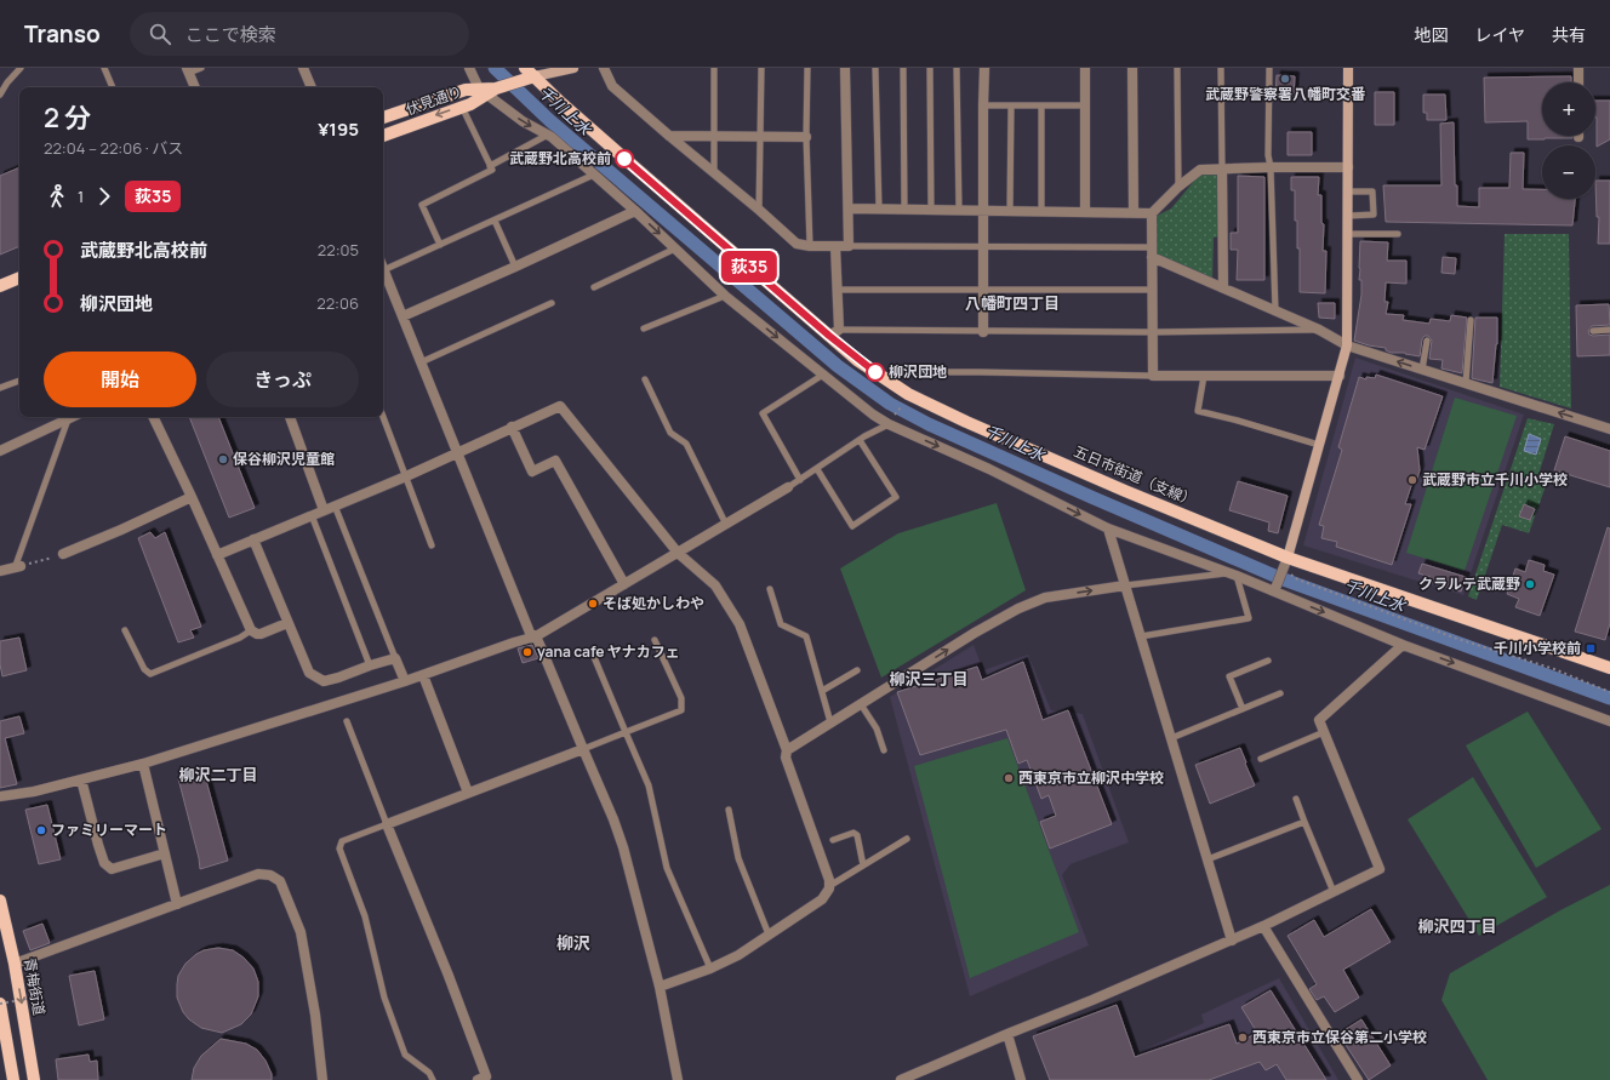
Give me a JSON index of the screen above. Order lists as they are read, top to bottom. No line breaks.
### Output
{"streets":{"main road":["伏見通り","五日市街道（支線）","青梅街道"]},"crossings":[["伏見通り","五日市街道（支線）"]],"districts":["八幡町四丁目","柳沢三丁目","柳沢二丁目","柳沢四丁目","柳沢"],"water":["千川上水"],"places":{"other":["武蔵野警察署八幡町交番","武蔵野北高校前","柳沢団地","保谷柳沢児童館","武蔵野市立千川小学校","クラルテ武蔵野","そば処かしわや","yana cafe ヤナカフェ","西東京市立柳沢中学校","ファミリーマート","西東京市立保谷第二小学校"],"transit":["千川小学校前"]},"lines":["bus line 荻35"],"page":{"header":"Transo","search":"ここで検索","nav":["地図","レイヤ","共有"],"on_map":"荻35","map_buttons":["+","−"],"heading":["2 分","22:04 – 22:06 · バス","¥195"],"legs":["1","荻35"],"list":[{"name":"武蔵野北高校前","value":"22:05"},{"name":"柳沢団地","value":"22:06"}],"buttons":["開始","きっぷ"]}}
